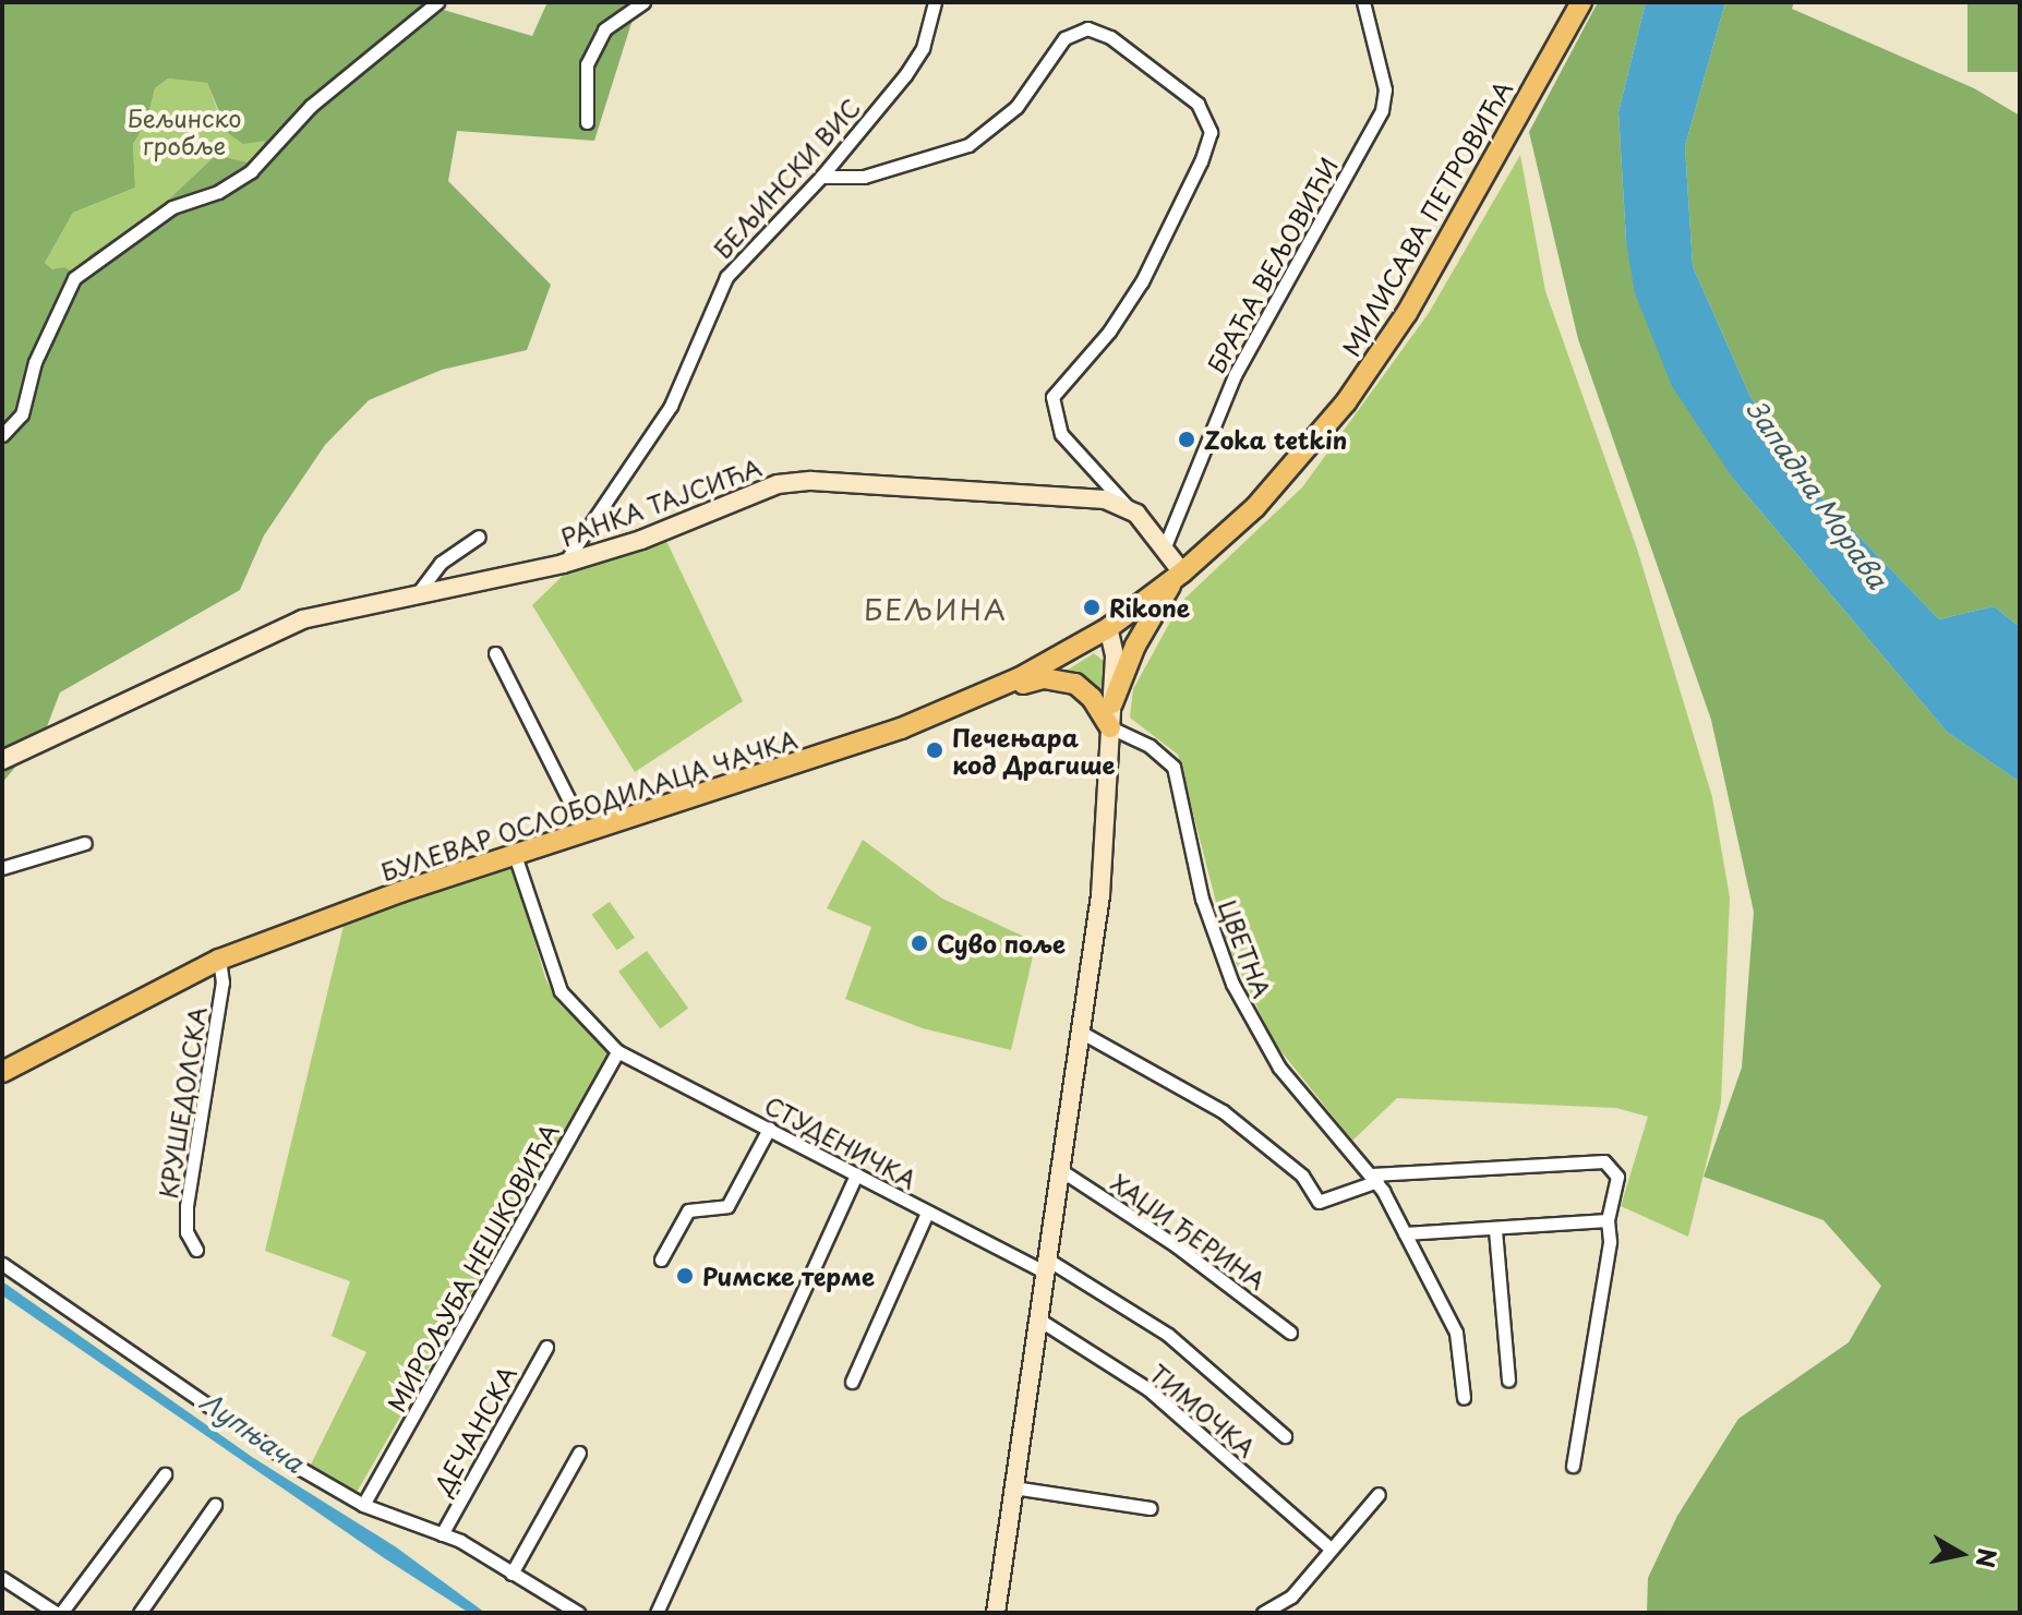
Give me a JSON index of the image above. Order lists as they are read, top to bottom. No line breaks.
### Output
{"streets":{"main road":["МИЛИСАВА ПЕТРОВИЋА","БУЛЕВАР ОСЛОБОДИЛАЦА ЧАЧКА"],"street":["БЕЉИНСКИ ВИС","БРАЋА ВЕЉОВИЋИ","РАНКА ТАЈСИЋА","ЦВЕТНА","КРУШЕДОЛСКА","СТУДЕНИЧКА","ХАЏИ ЂЕРИНА","МИРОЉУБА НЕШКОВИЋА","ТИМОЧКА","ДЕЧАНСКА"]},"crossings":[["БЕЉИНСКИ ВИС","РАНКА ТАЈСИЋА"],["МИЛИСАВА ПЕТРОВИЋА","БУЛЕВАР ОСЛОБОДИЛАЦА ЧАЧКА"],["БУЛЕВАР ОСЛОБОДИЛАЦА ЧАЧКА","КРУШЕДОЛСКА"],["БУЛЕВАР ОСЛОБОДИЛАЦА ЧАЧКА","СТУДЕНИЧКА"],["СТУДЕНИЧКА","МИРОЉУБА НЕШКОВИЋА"]],"districts":["БЕЉИНА"],"water":["Западна Морава","Лупњача"],"parks":["Бељинско гробље"],"places":["Zoka tetkin","Rikone","Печењара код Драгише","Суво поље","Римске терме"],"north":"right"}
